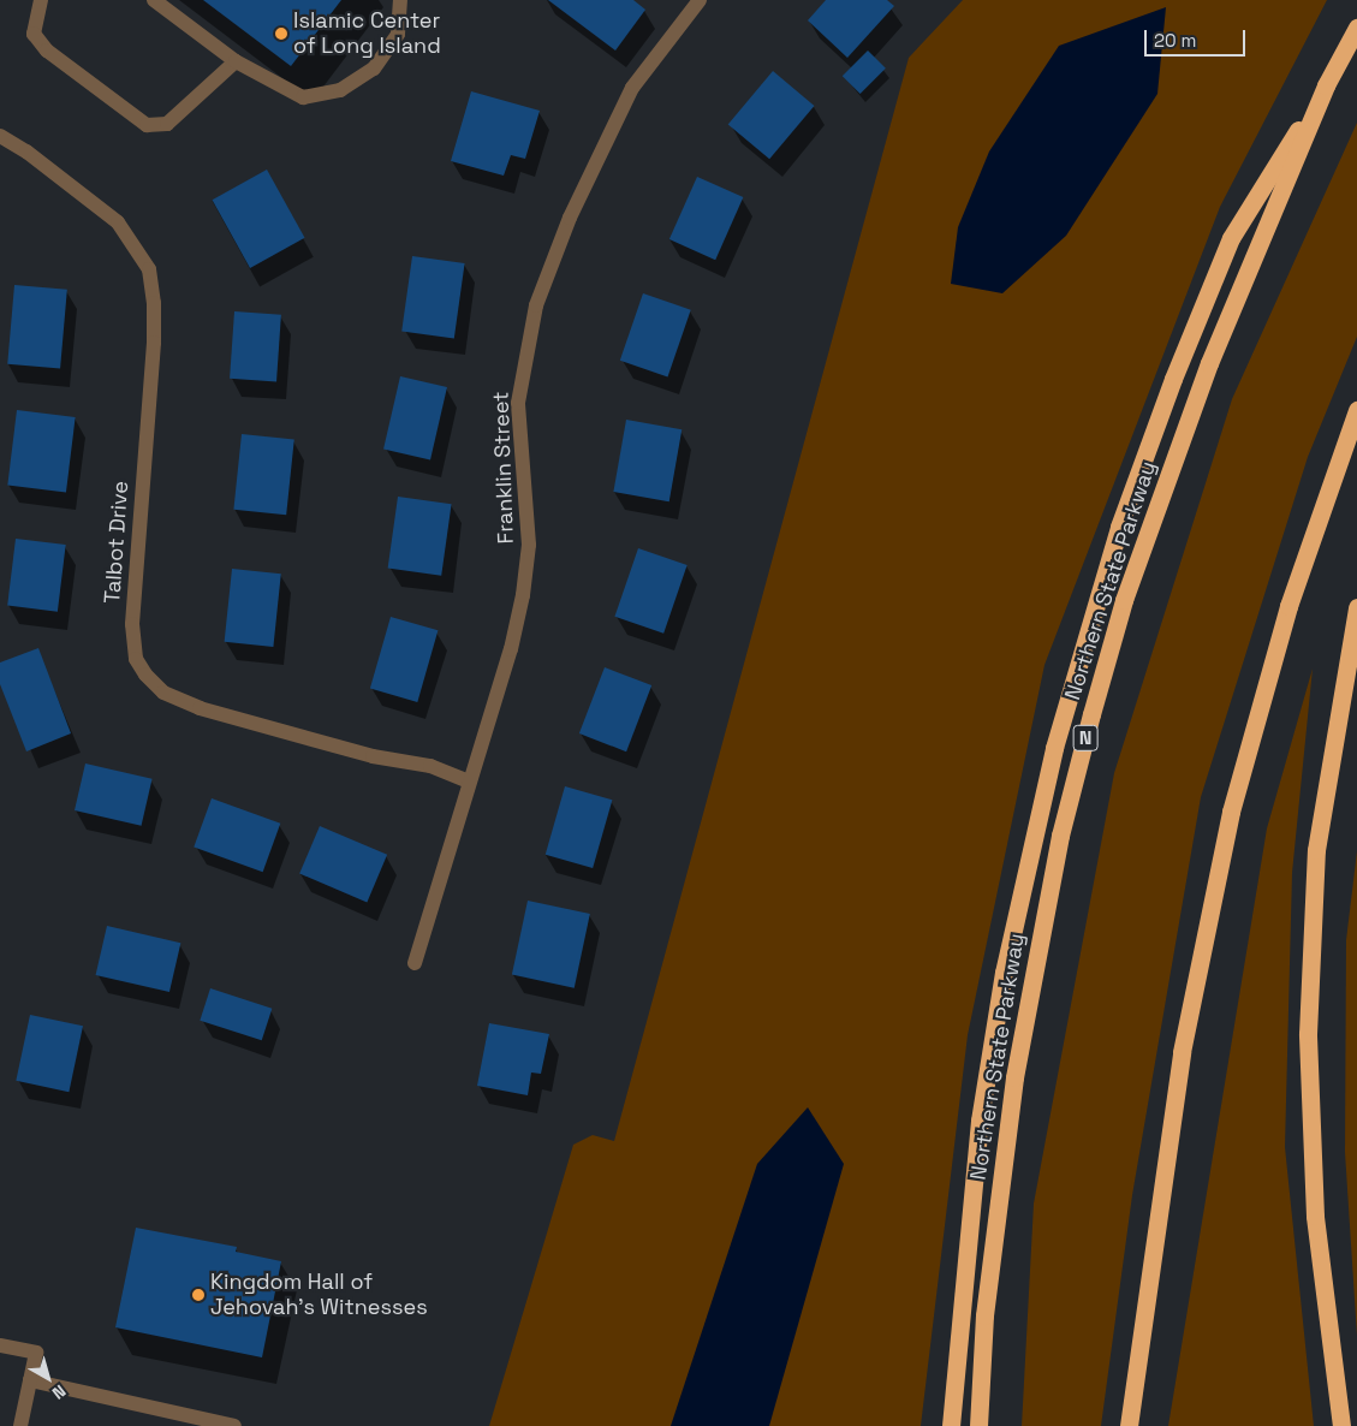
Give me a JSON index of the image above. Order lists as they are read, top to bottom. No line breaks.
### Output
{"streets":{"highway":["Northern State Parkway","N"],"street":["Franklin Street","Talbot Drive"]},"crossings":[["Franklin Street","Talbot Drive"]],"places":["Islamic Center of Long Island","Kingdom Hall of Jehovah's Witnesses"],"scale_bar":"20 m","north":"bottom right"}
